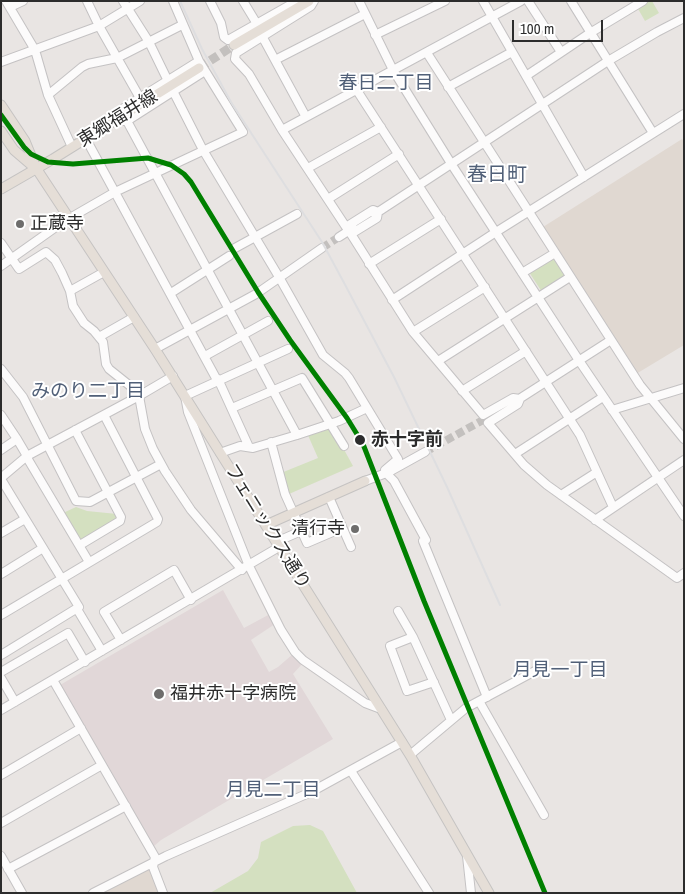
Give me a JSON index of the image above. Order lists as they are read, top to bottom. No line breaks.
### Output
{"streets":{"main road":["東郷福井線","フェニックス通り"]},"crossings":[["東郷福井線","フェニックス通り"]],"districts":["春日二丁目","春日町","みのり二丁目","月見一丁目","月見二丁目"],"places":["正蔵寺","赤十字前","清行寺","福井赤十字病院"],"scale_bar":"100 m"}
